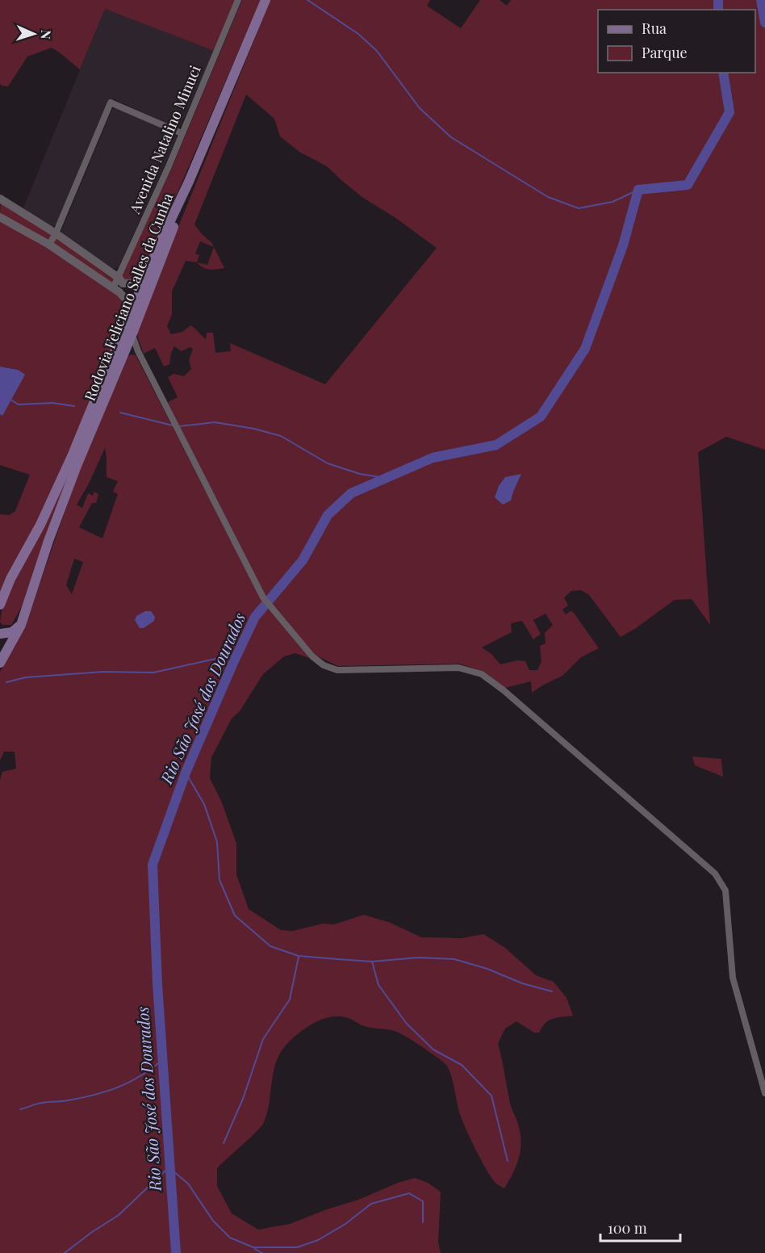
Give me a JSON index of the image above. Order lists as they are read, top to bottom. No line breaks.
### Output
{"streets":{"main road":["Rodovia Feliciano Salles da Cunha"],"street":["Avenida Natalino Minuci"]},"water":["Rio São José dos Dourados"],"legend":["Rua","Parque"],"scale_bar":"100 m","north":"right"}
